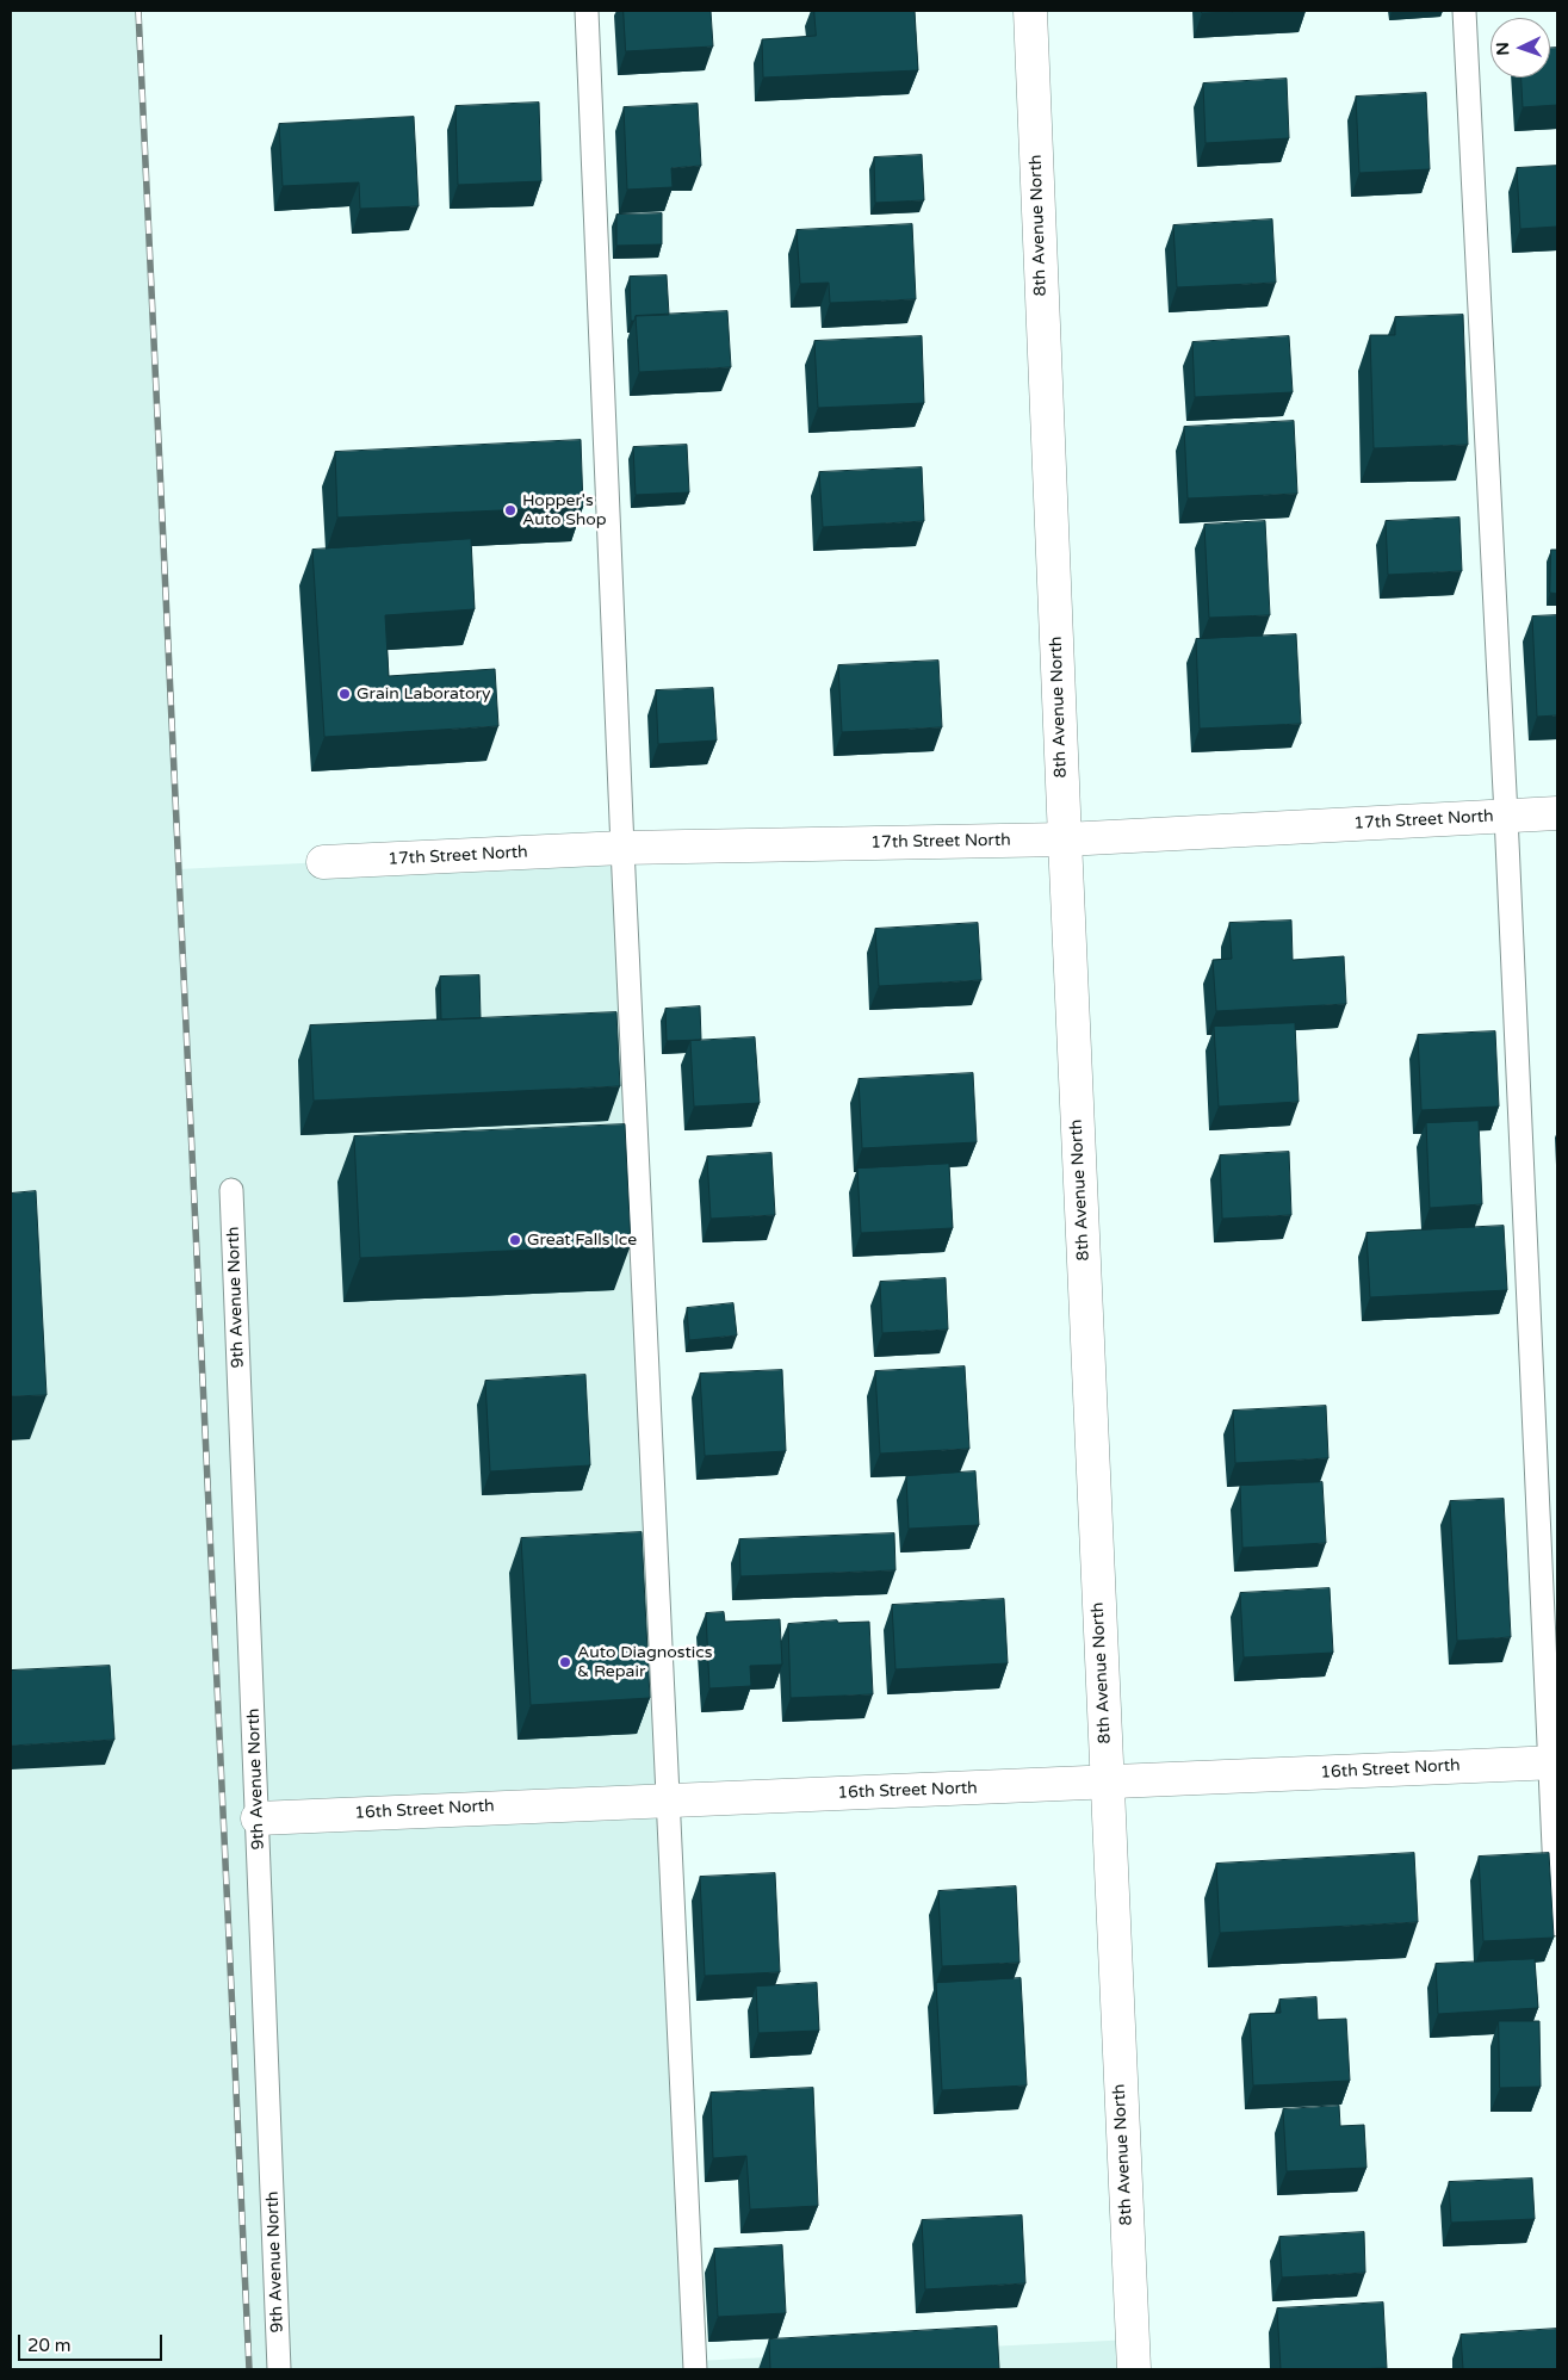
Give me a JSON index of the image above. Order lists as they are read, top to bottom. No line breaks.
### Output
{"streets":{"street":["8th Avenue North","17th Street North","16th Street North"],"lane":["9th Avenue North"]},"crossings":[["8th Avenue North","17th Street North"],["8th Avenue North","16th Street North"],["9th Avenue North","16th Street North"]],"places":["Hopper's Auto Shop","Grain Laboratory","Great Falls Ice","Auto Diagnostics & Repair"],"scale_bar":"20 m","north":"left"}
